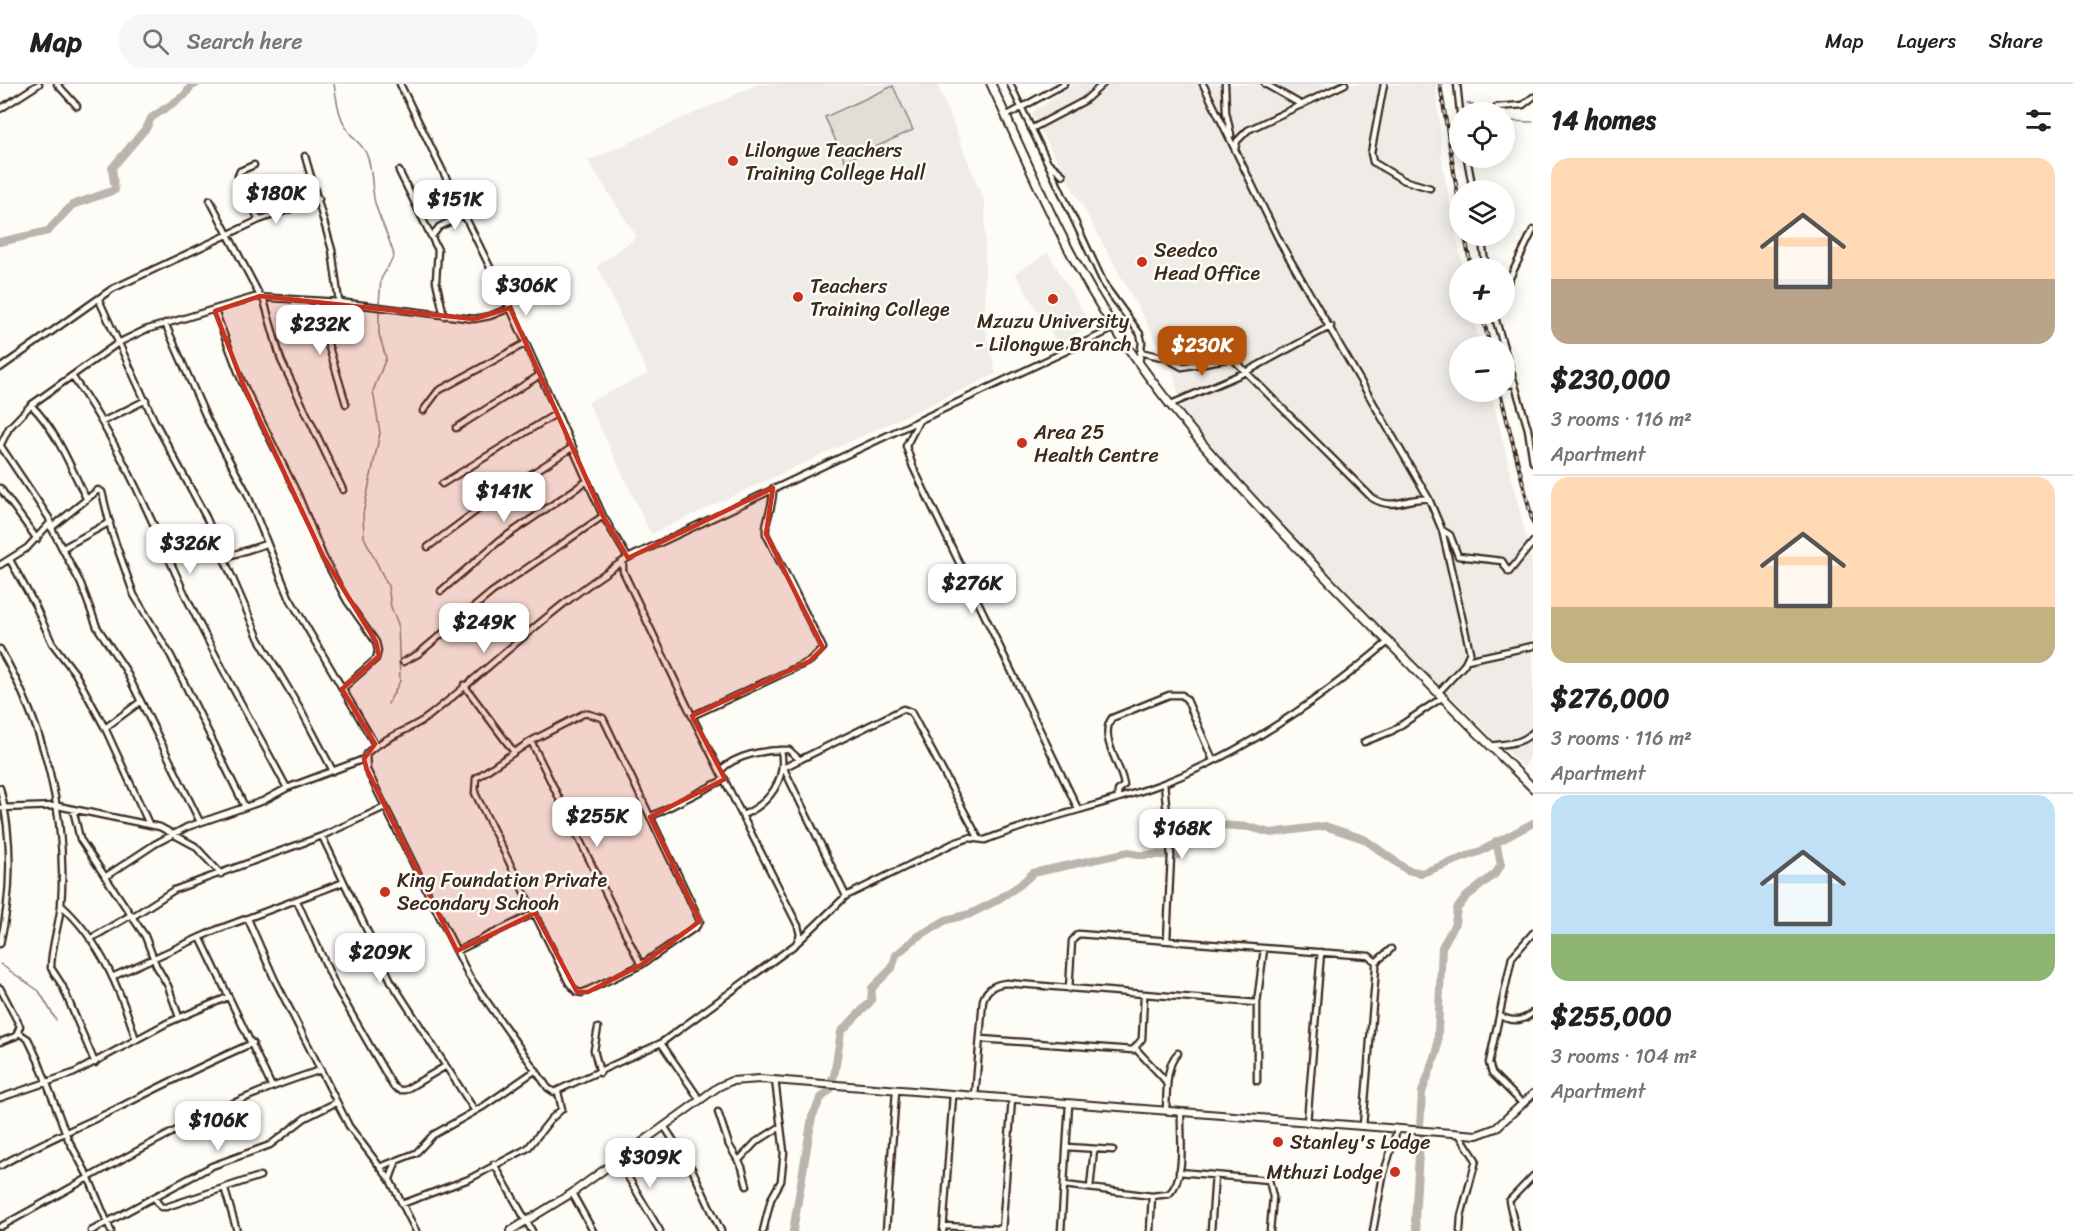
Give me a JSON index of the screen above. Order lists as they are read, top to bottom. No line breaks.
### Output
{"places":["Lilongwe Teachers Training College Hall","Seedco Head Office","Teachers Training College","Mzuzu University - Lilongwe Branch","Area 25 Health Centre","King Foundation Private Secondary Schooh","Stanley's Lodge","Mthuzi Lodge"],"page":{"header":"Map","search":"Search here","nav":["Map","Layers","Share"],"heading":"14 homes","map_buttons":["+","−"],"list":[{"name":"$230,000","note":"3 rooms · 116 m² · Apartment"},{"name":"$276,000","note":"3 rooms · 116 m² · Apartment"},{"name":"$255,000","note":"3 rooms · 104 m² · Apartment"}],"price":["$180K","$151K","$306K","$232K","$230K","$141K","$326K","$276K","$249K","$255K","$168K","$209K","$106K","$309K"]}}
